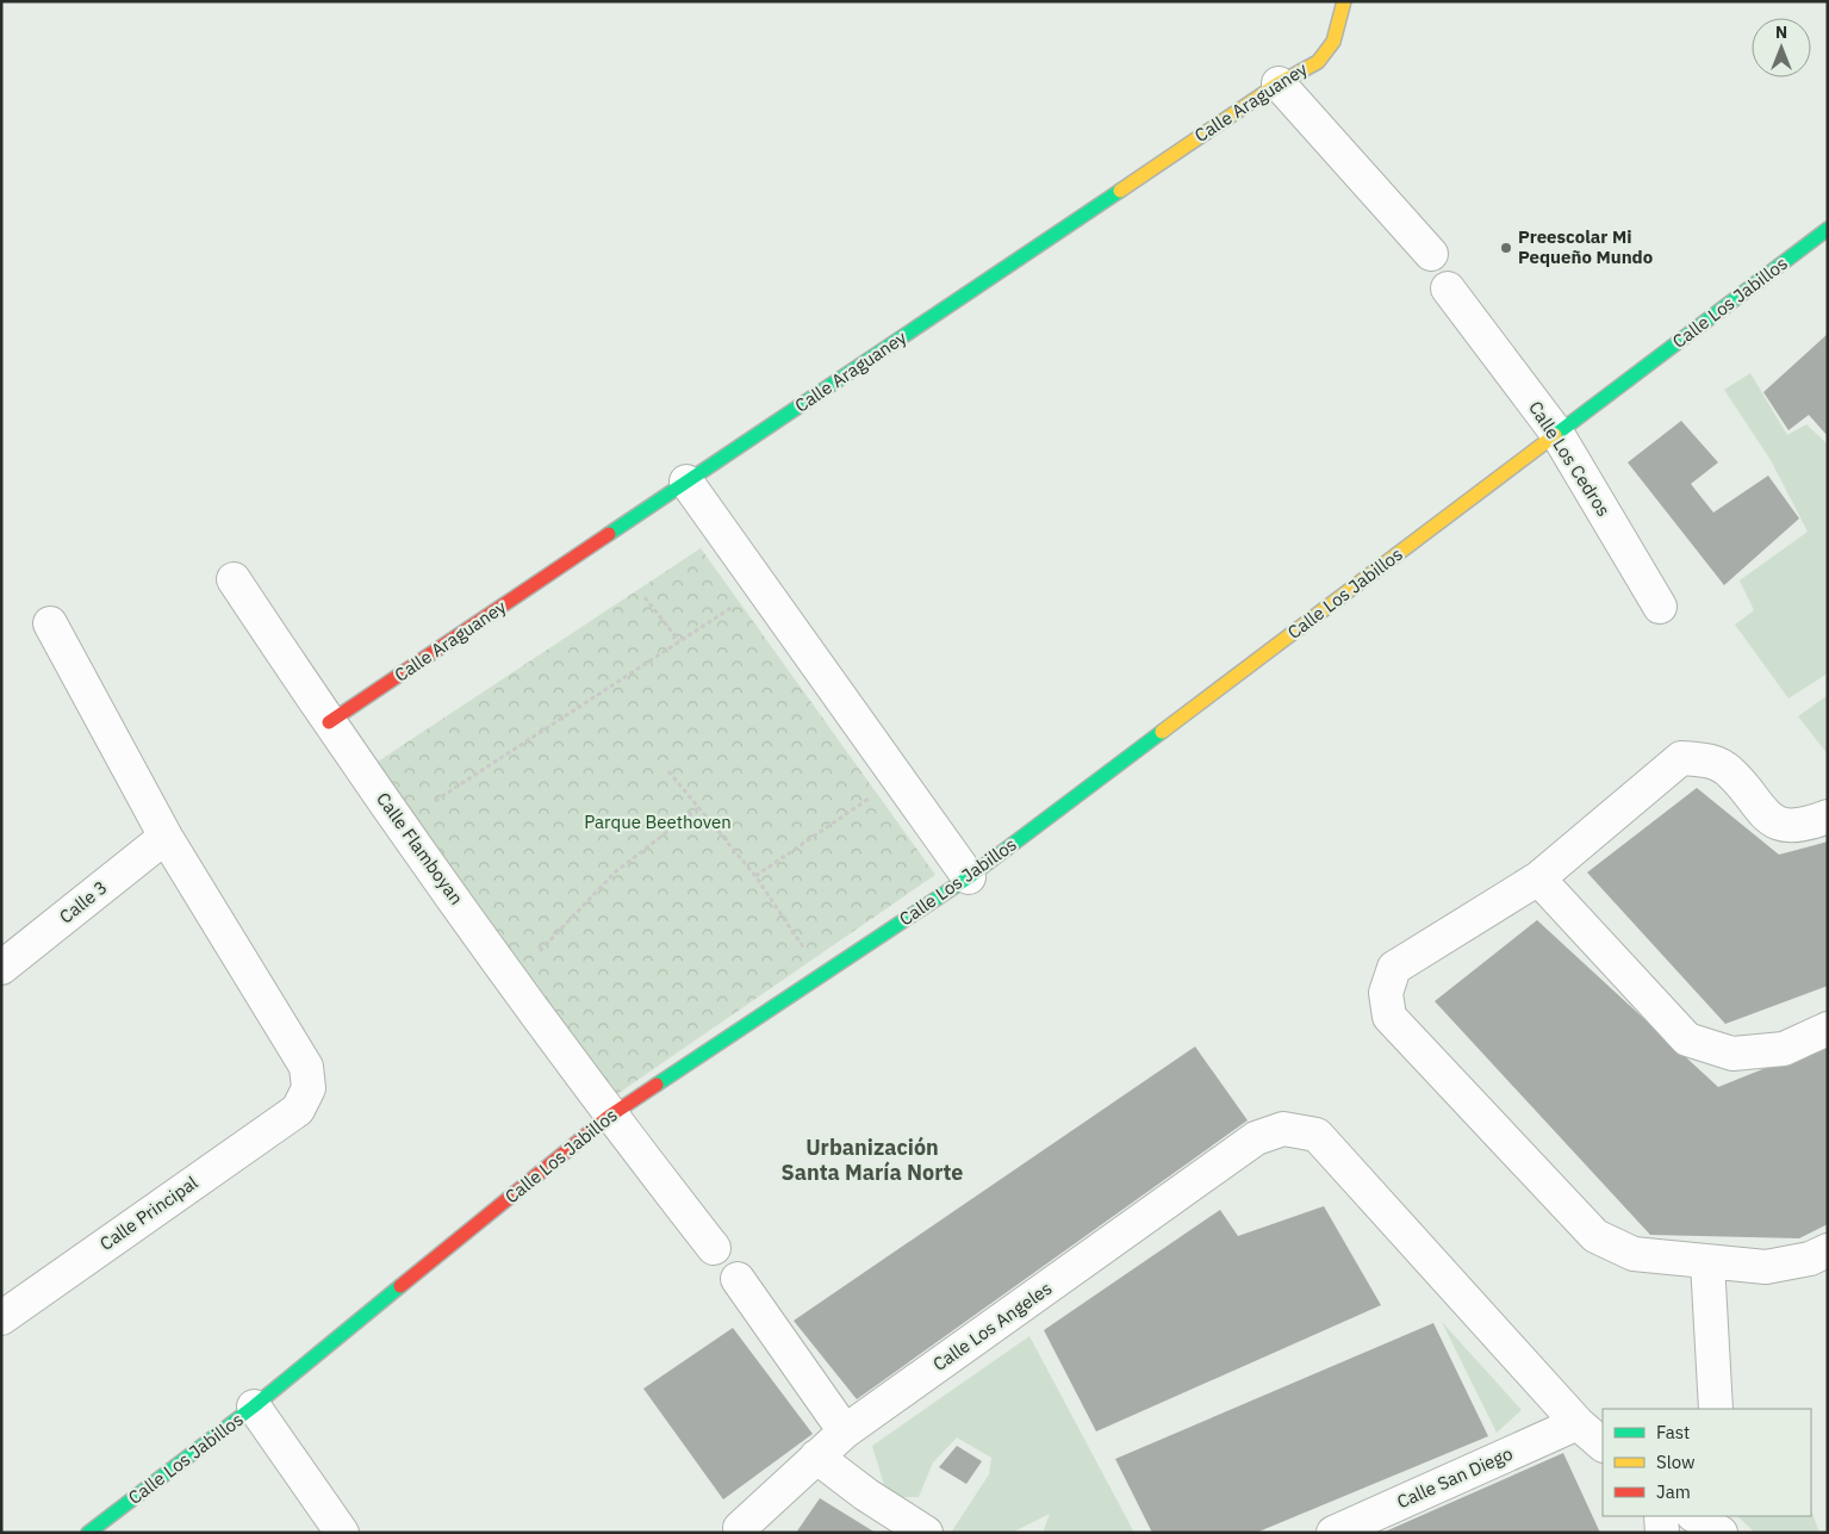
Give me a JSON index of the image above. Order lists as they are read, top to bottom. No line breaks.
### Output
{"streets":{"street":["Calle Araguaney","Calle Los Jabillos","Calle Los Cedros","Calle Flamboyan","Calle 3","Calle Principal","Calle Los Angeles","Calle San Diego"]},"crossings":[["Calle Araguaney","Calle Flamboyan"],["Calle Los Jabillos","Calle Los Cedros"],["Calle Los Jabillos","Calle Flamboyan"],["Calle 3","Calle Principal"],["Calle Los Angeles","Calle San Diego"]],"districts":["Urbanización Santa María Norte"],"parks":["Parque Beethoven"],"places":["Preescolar Mi Pequeño Mundo"],"legend":["Fast","Slow","Jam"],"north":"top"}
